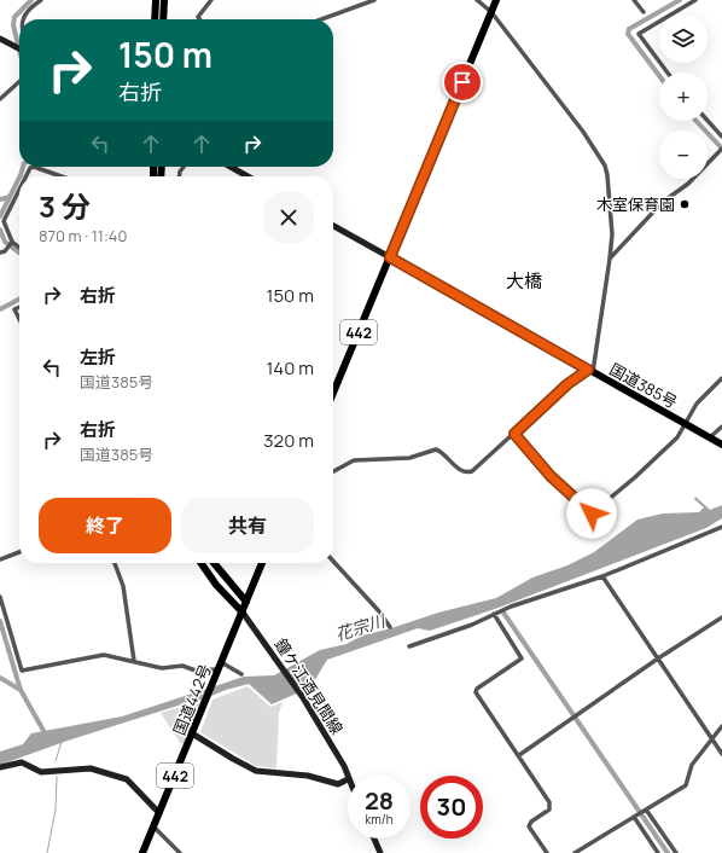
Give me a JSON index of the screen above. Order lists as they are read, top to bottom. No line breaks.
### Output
{"streets":{"highway":["442","国道385号","国道442号"],"main road":["鐘ケ江酒見間線"]},"crossings":[["442","国道385号"],["鐘ケ江酒見間線","国道442号"]],"districts":["大橋"],"water":["花宗川"],"places":["木室保育園"],"page":{"map_buttons":["+","−"],"turn":["150 m","右折"],"heading":["3 分","870 m · 11:40"],"list":[{"name":"右折","value":"150 m"},{"name":"左折","note":"国道385号","value":"140 m"},{"name":"右折","note":"国道385号","value":"320 m"}],"buttons":["終了","共有"],"speed":"28 km/h","limit":"30"}}
